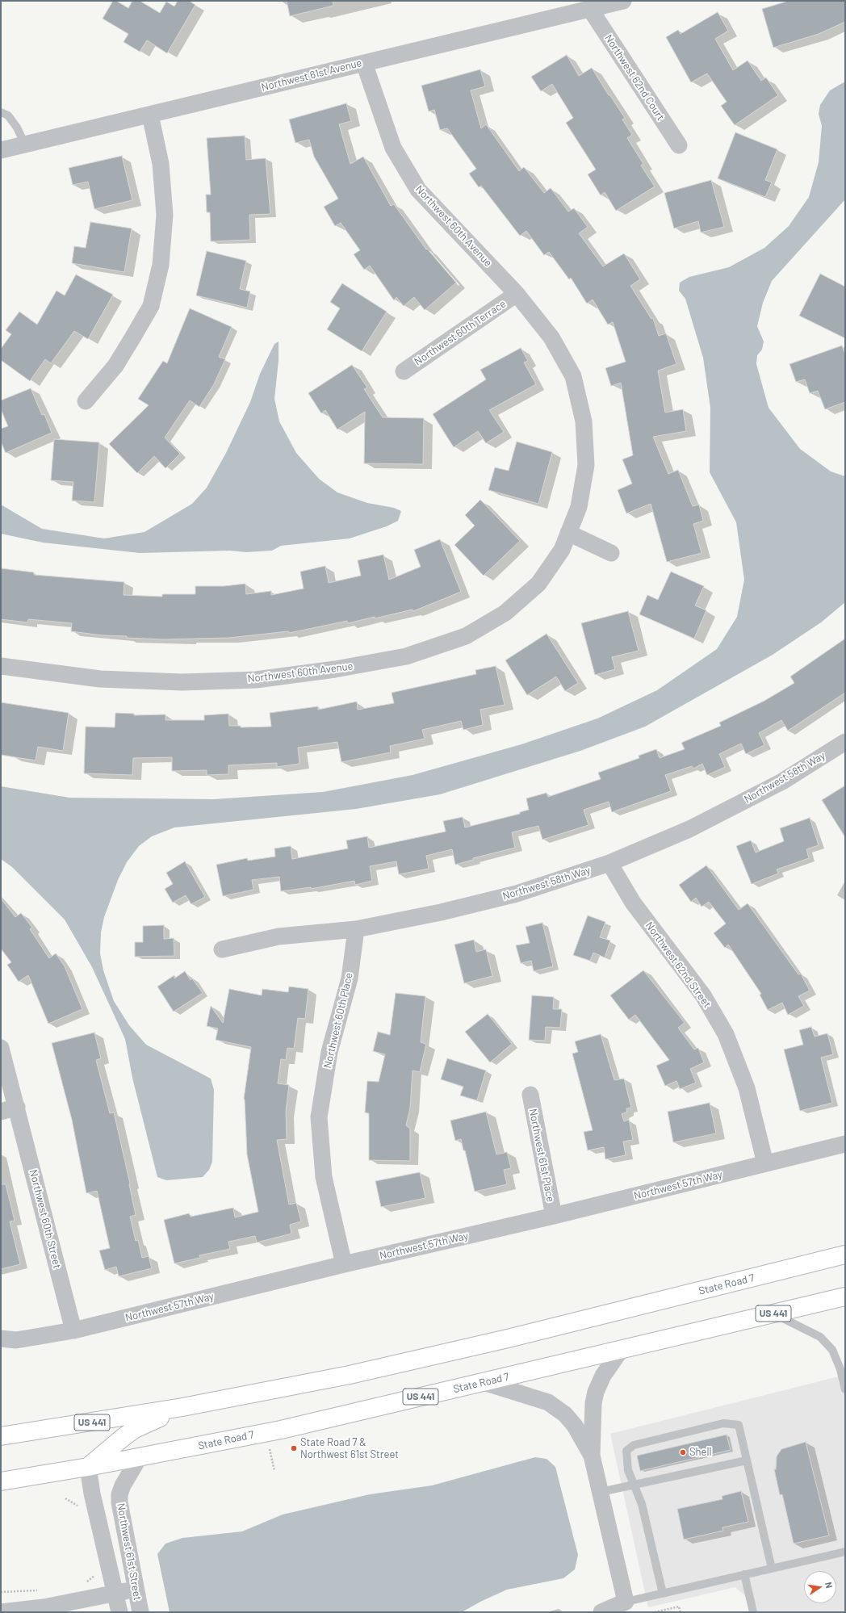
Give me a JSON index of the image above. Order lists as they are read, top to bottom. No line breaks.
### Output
{"streets":{"main road":["State Road 7","US 441"],"street":["Northwest 61st Avenue","Northwest 62nd Court","Northwest 60th Avenue","Northwest 60th Terrace","Northwest 58th Way","Northwest 62nd Street","Northwest 60th Place","Northwest 61st Place","Northwest 57th Way","Northwest 60th Street","Northwest 61st Street"]},"crossings":[["Northwest 61st Avenue","Northwest 62nd Court"],["Northwest 61st Avenue","Northwest 60th Avenue"],["Northwest 60th Avenue","Northwest 60th Terrace"],["Northwest 58th Way","Northwest 62nd Street"],["Northwest 58th Way","Northwest 60th Place"],["Northwest 62nd Street","Northwest 57th Way"],["Northwest 60th Place","Northwest 57th Way"],["Northwest 61st Place","Northwest 57th Way"],["Northwest 57th Way","Northwest 60th Street"],["State Road 7","Northwest 61st Street"]],"places":["State Road 7 & Northwest 61st Street","Shell"],"north":"right"}
